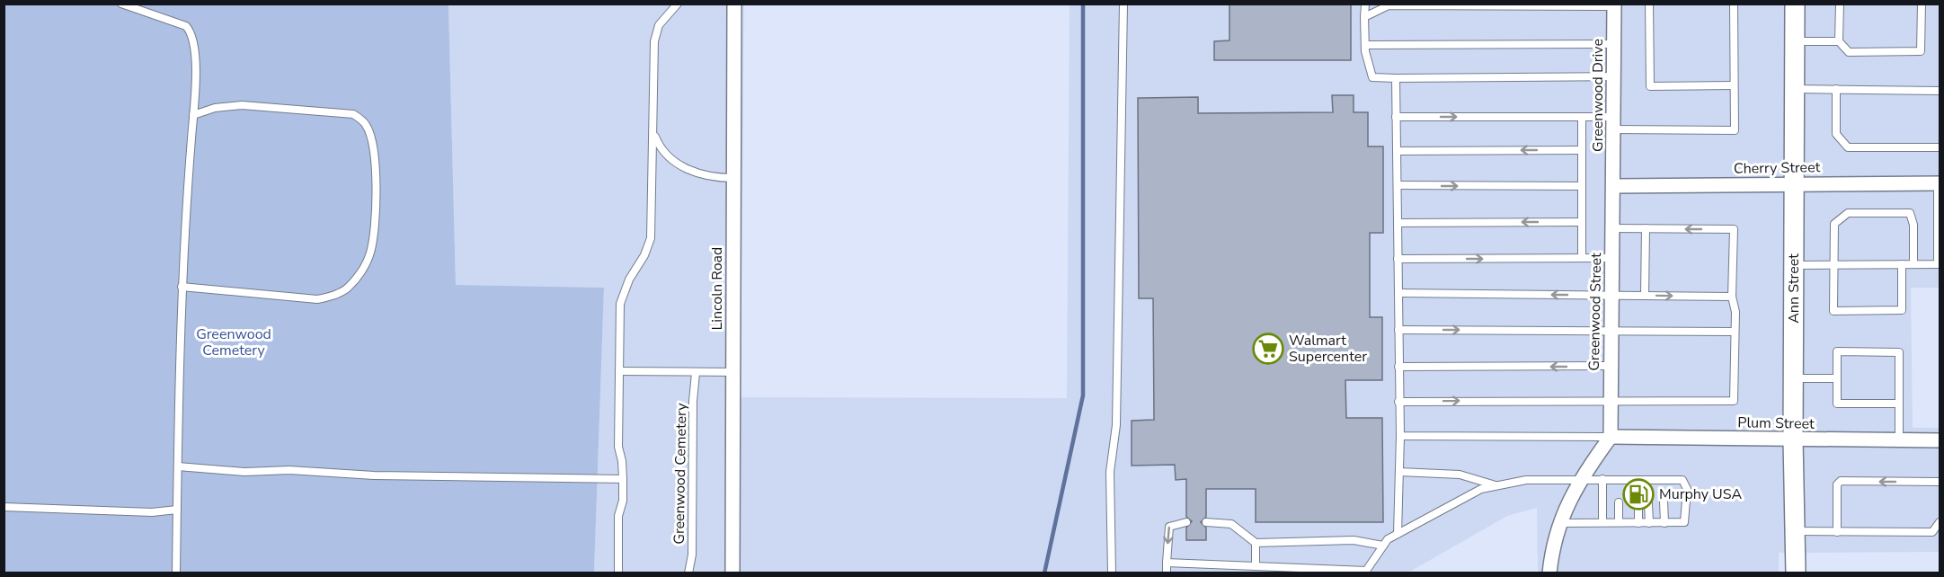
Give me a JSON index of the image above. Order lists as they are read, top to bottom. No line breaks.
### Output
{"streets":{"main road":["Ann Street"],"street":["Greenwood Drive","Cherry Street","Lincoln Road","Greenwood Street","Plum Street"],"lane":["Greenwood Cemetery"]},"crossings":[["Greenwood Drive","Cherry Street"],["Greenwood Drive","Greenwood Street"],["Cherry Street","Ann Street"],["Cherry Street","Greenwood Street"],["Ann Street","Plum Street"],["Greenwood Street","Plum Street"]],"parks":["Greenwood Cemetery"],"places":{"supermarket":["Walmart Supercenter"],"fuel station":["Murphy USA"]}}
